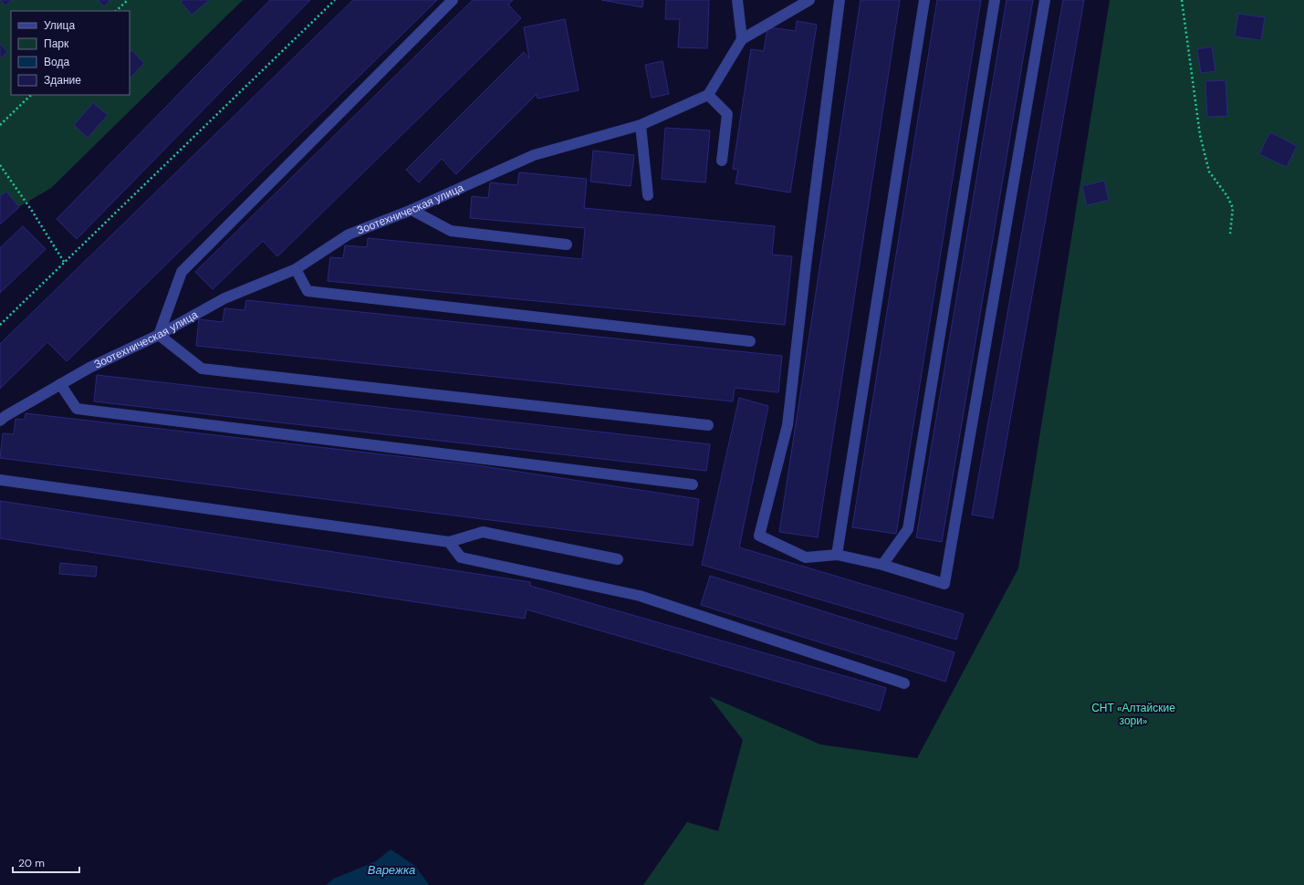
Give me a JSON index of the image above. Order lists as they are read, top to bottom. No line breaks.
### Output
{"streets":{"street":["Зоотехническая улица"]},"water":["Варежка"],"parks":["СНТ «Алтайские зори»"],"legend":["Улица","Парк","Вода","Здание"],"scale_bar":"20 m"}
